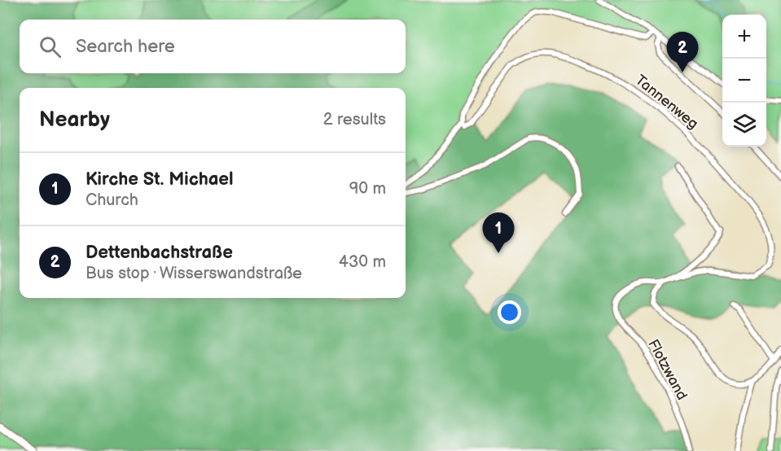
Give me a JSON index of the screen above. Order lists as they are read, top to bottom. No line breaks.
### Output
{"streets":{"street":["Tannenweg","Flotzwand"]},"crossings":[["Tannenweg","Flotzwand"]],"page":{"map_buttons":["+","−"],"search":"Search here","pins":["2","1"],"heading":["Nearby","2 results"],"list":[{"mark":"1","name":"Kirche St. Michael","note":"Church","value":"90 m"},{"mark":"2","name":"Dettenbachstraße","note":"Bus stop · Wisserswandstraße","value":"430 m"}]}}
